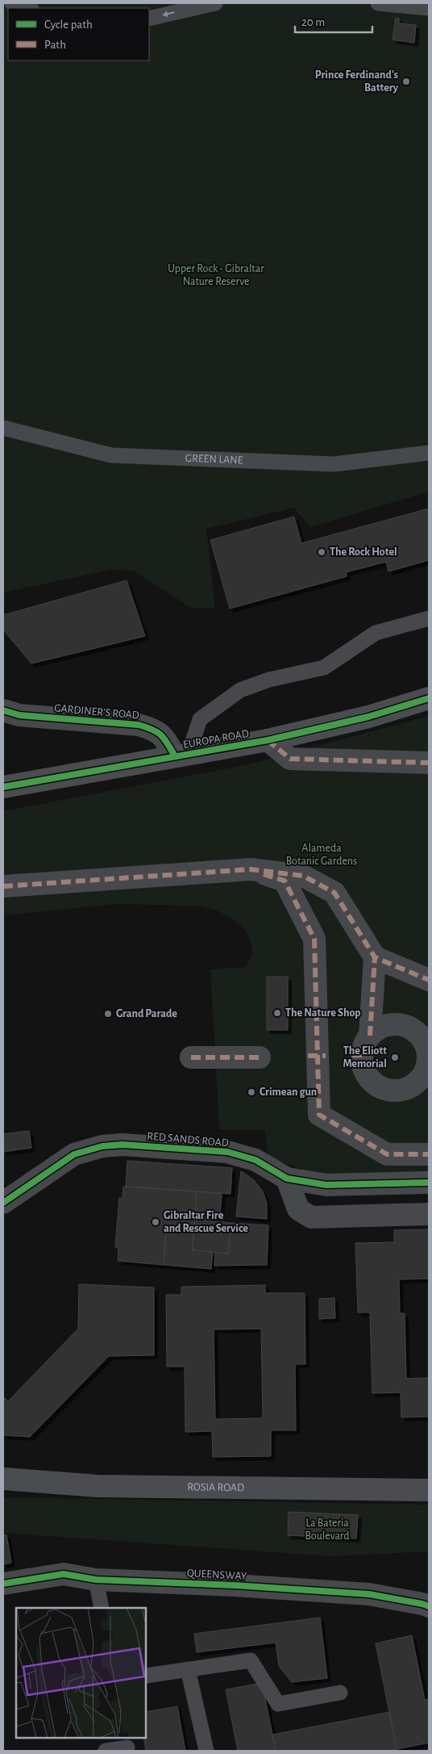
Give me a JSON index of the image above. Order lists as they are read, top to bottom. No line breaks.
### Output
{"streets":{"main road":["EUROPA ROAD","ROSIA ROAD"],"street":["GARDINER'S ROAD","RED SANDS ROAD","QUEENSWAY"],"lane":["GREEN LANE"]},"crossings":[["GARDINER'S ROAD","EUROPA ROAD"]],"parks":["Upper Rock - Gibraltar Nature Reserve","Alameda Botanic Gardens","La Bateria Boulevard"],"places":["Prince Ferdinand's Battery","The Rock Hotel","The Nature Shop","Grand Parade","The Eliott Memorial","Crimean gun","Gibraltar Fire and Rescue Service"],"legend":["Cycle path","Path"],"scale_bar":"20 m"}
